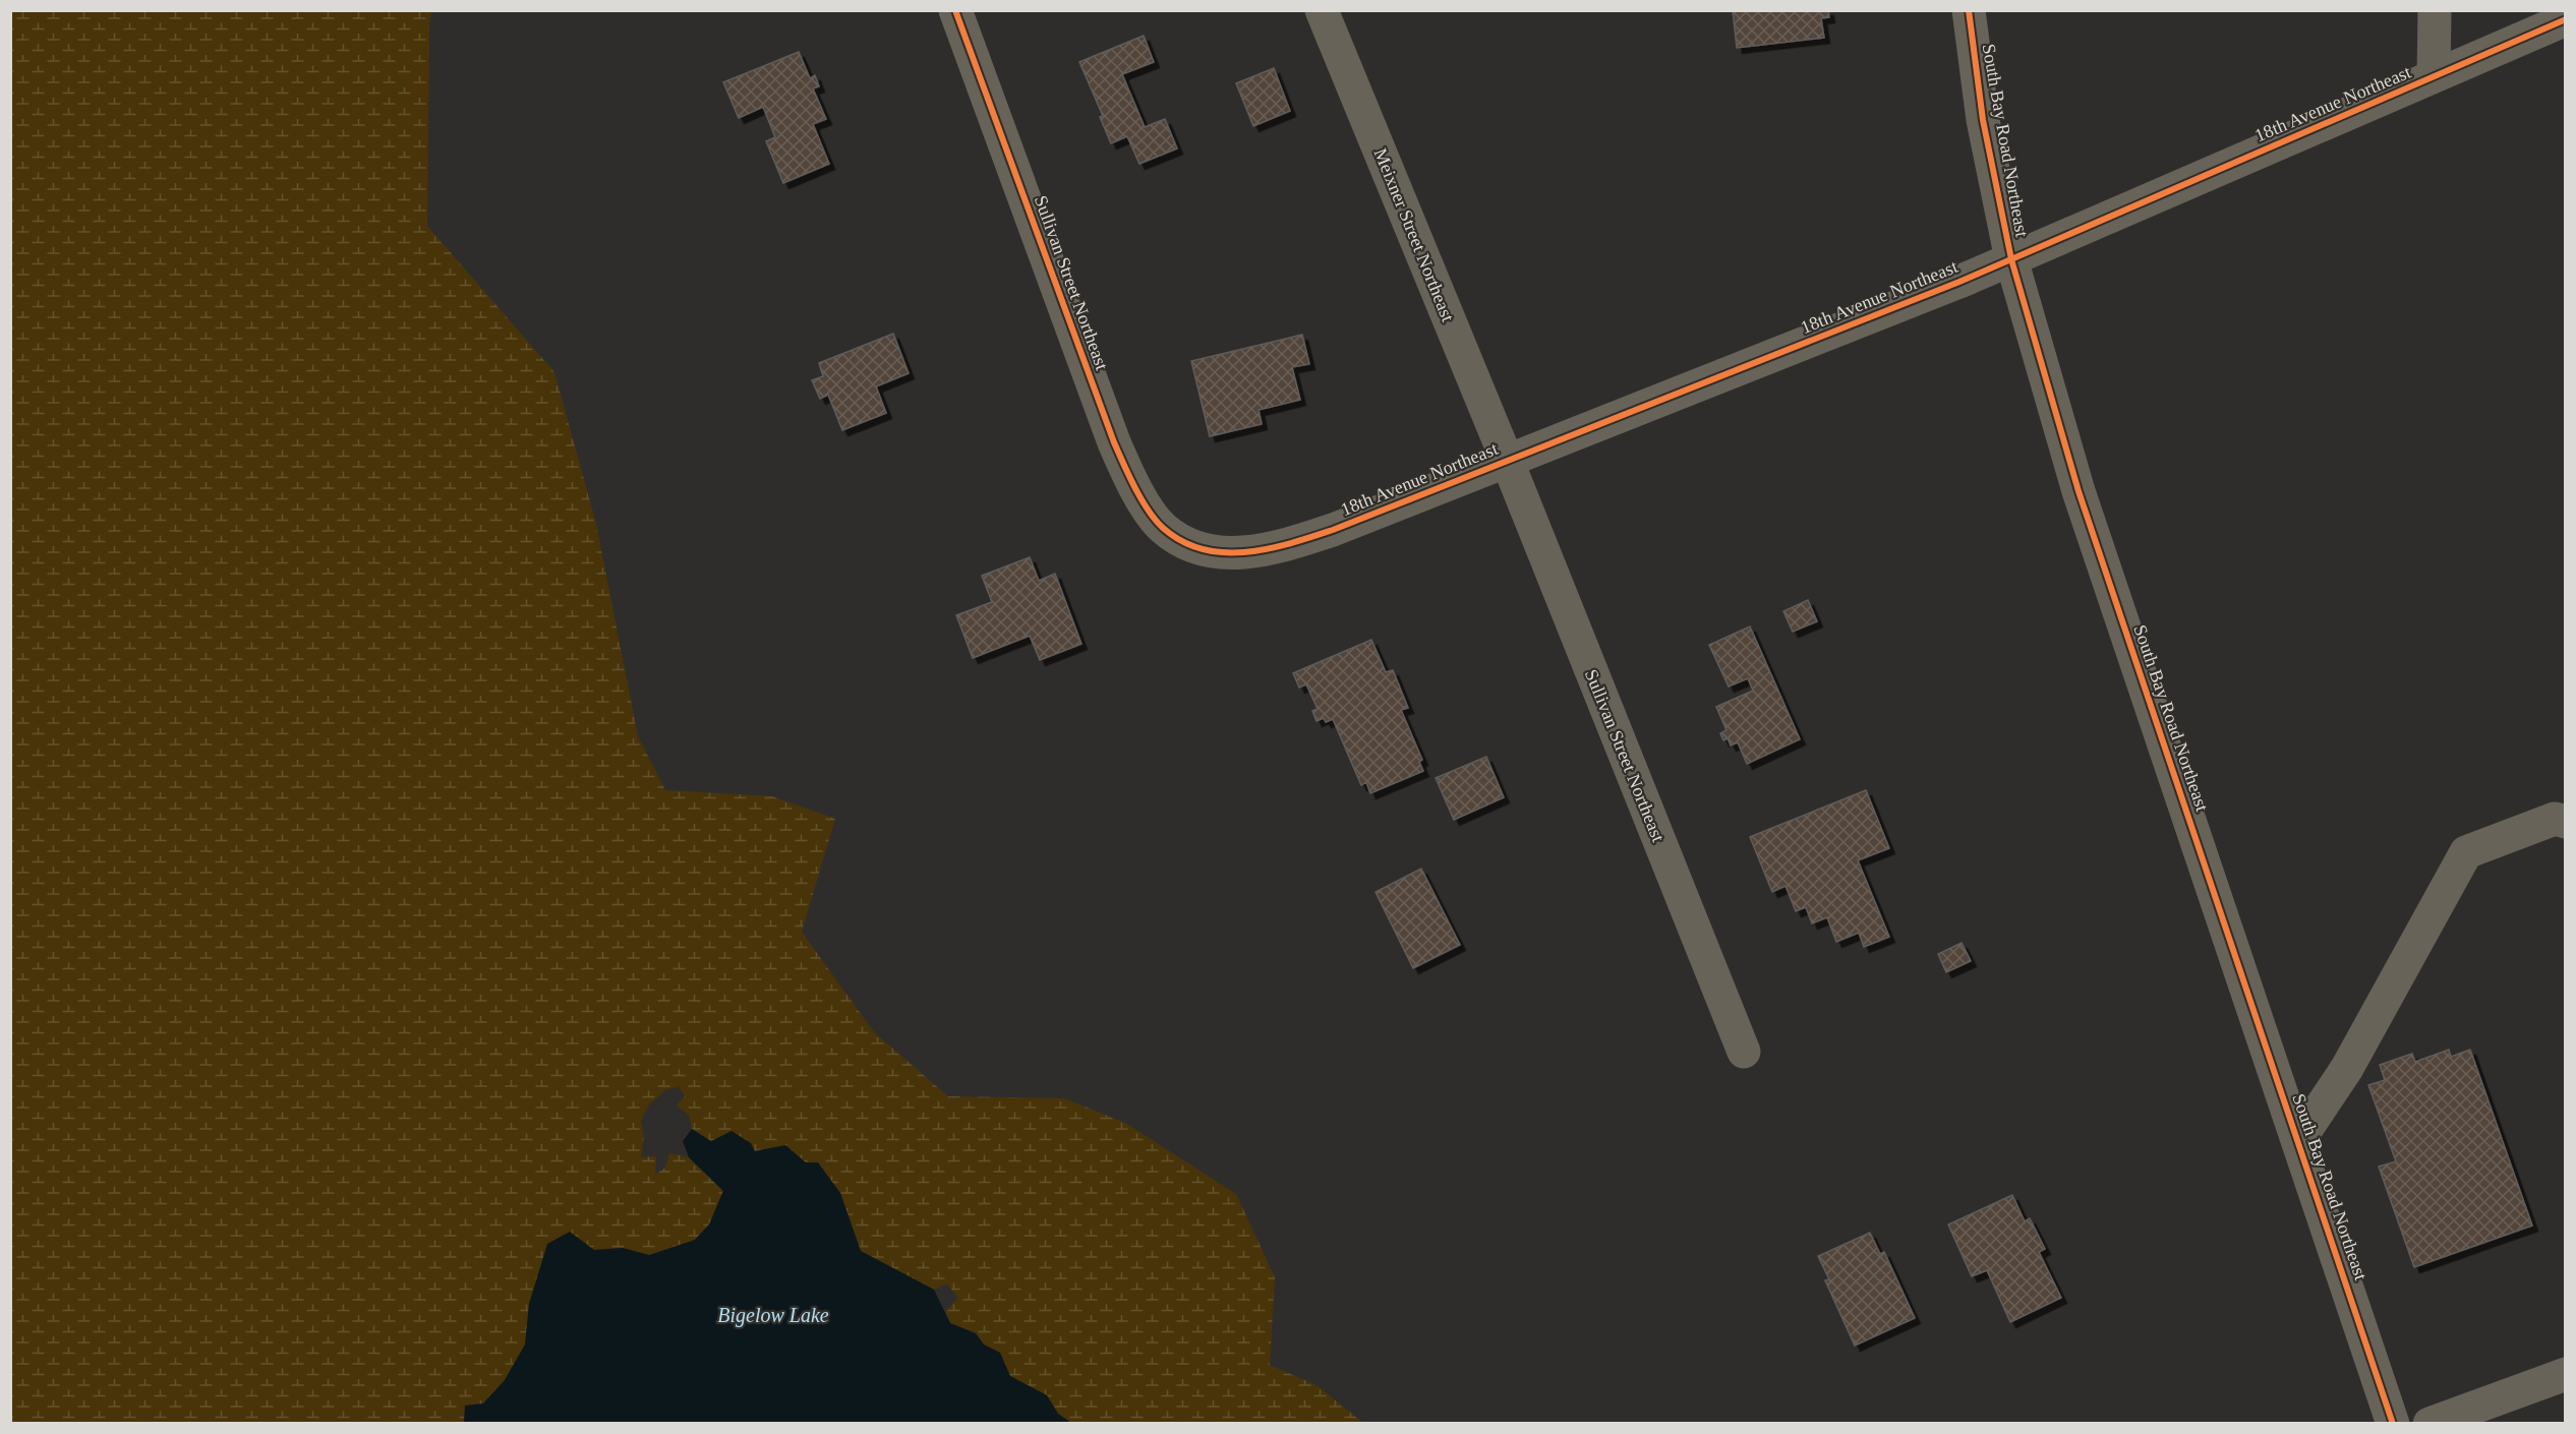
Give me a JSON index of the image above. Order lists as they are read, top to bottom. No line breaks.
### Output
{"streets":{"street":["18th Avenue Northeast","South Bay Road Northeast","Meixner Street Northeast","Sullivan Street Northeast"]},"crossings":[["18th Avenue Northeast","South Bay Road Northeast"],["18th Avenue Northeast","Meixner Street Northeast"],["18th Avenue Northeast","Sullivan Street Northeast"],["Meixner Street Northeast","Sullivan Street Northeast"]],"water":["Bigelow Lake"]}
